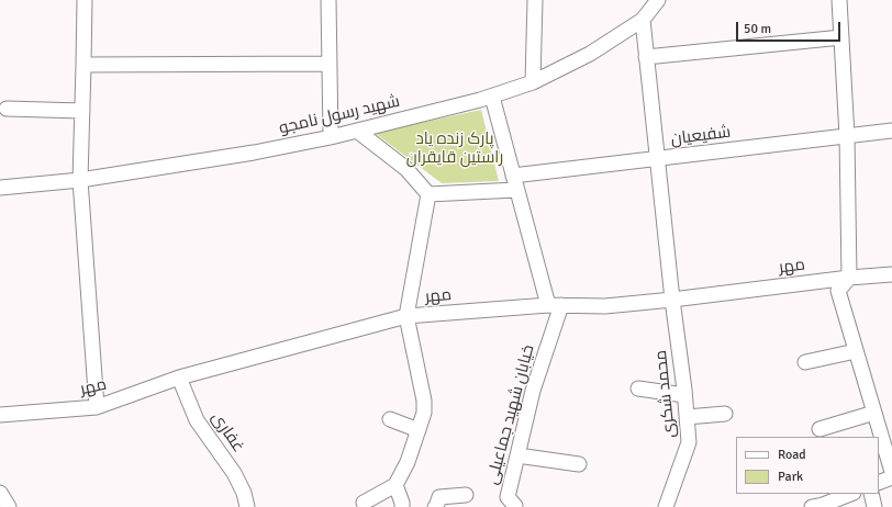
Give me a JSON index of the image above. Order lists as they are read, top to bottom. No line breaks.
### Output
{"streets":{"street":["شهید رسول نامجو","شفیعیان","مهر","محمد شکری","خیابان شهید جماعیلی","غفاری"]},"crossings":[["شهید رسول نامجو","محمد شکری"],["شفیعیان","محمد شکری"],["مهر","محمد شکری"],["مهر","خیابان شهید جماعیلی"],["مهر","غفاری"]],"parks":["پارک زنده یاد راستین قایقران"],"legend":["Road","Park"],"scale_bar":"50 m"}
